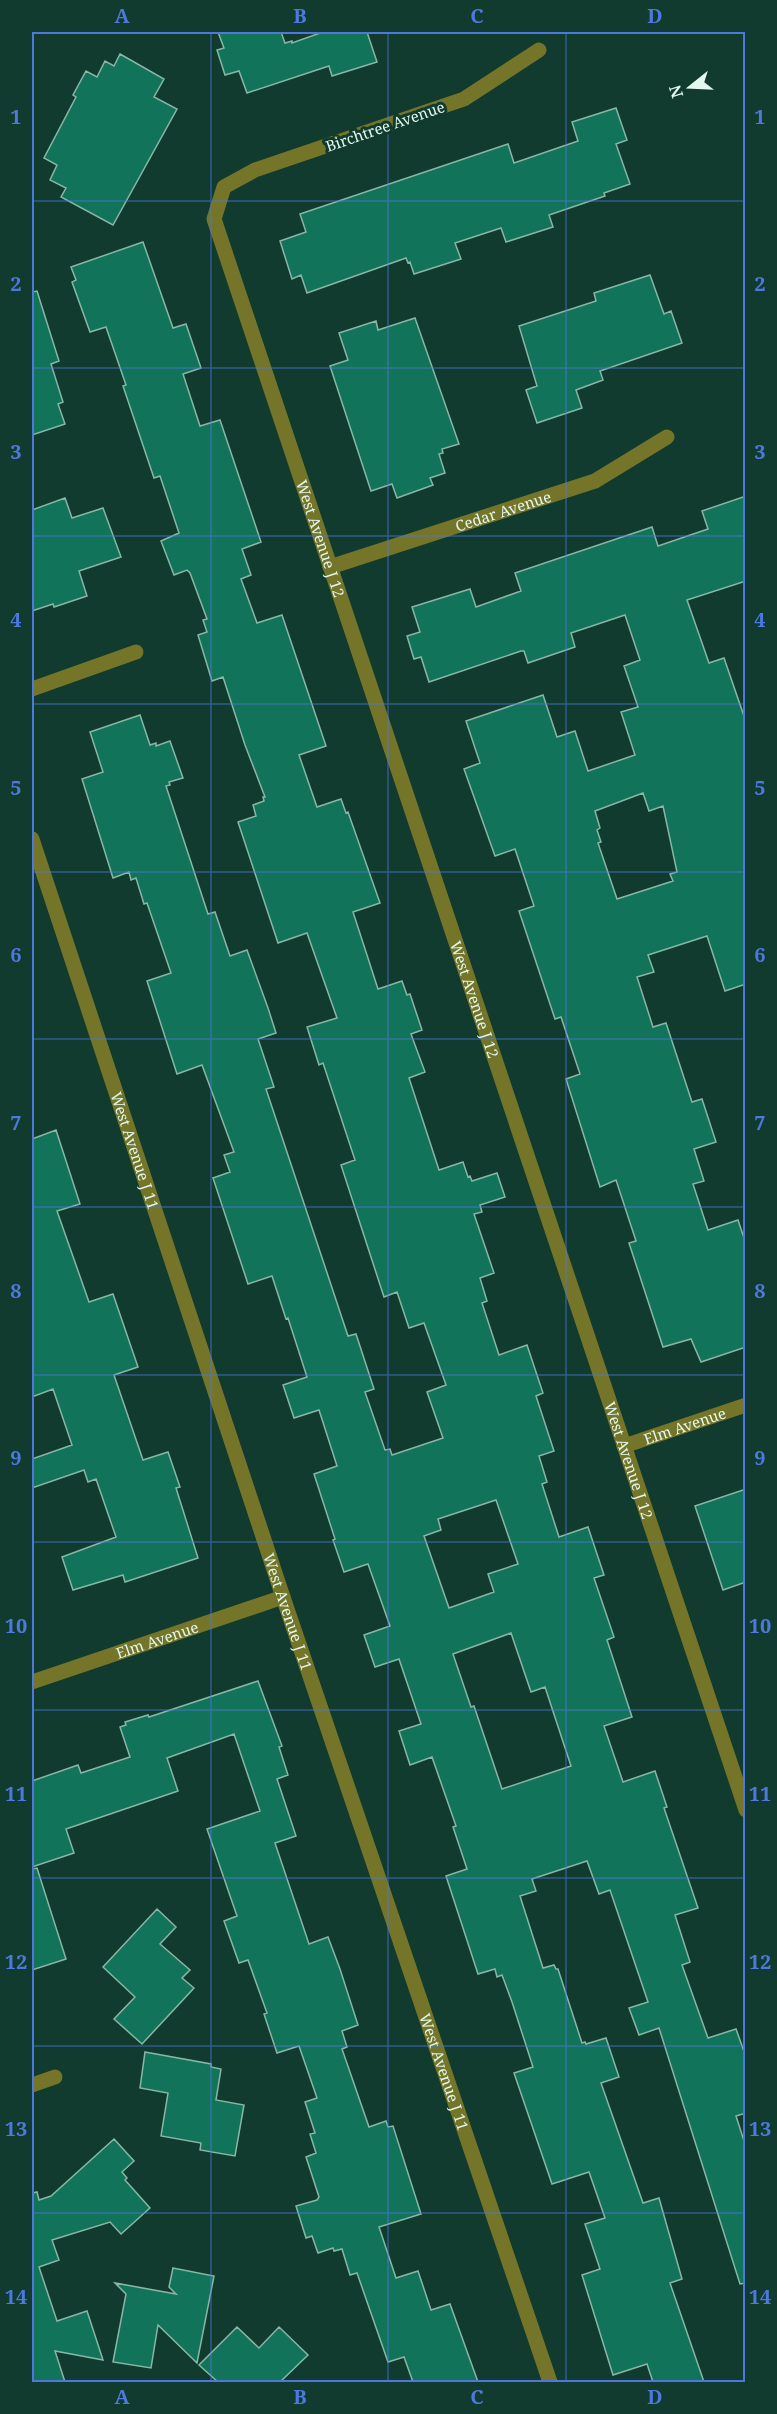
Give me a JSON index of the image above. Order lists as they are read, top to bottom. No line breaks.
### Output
{"streets":{"street":["Birchtree Avenue","Cedar Avenue","West Avenue J 12","West Avenue J 11","Elm Avenue"]},"crossings":[["Birchtree Avenue","West Avenue J 12"],["Cedar Avenue","West Avenue J 12"],["West Avenue J 12","Elm Avenue"],["West Avenue J 11","Elm Avenue"]],"north":"left","grid":{"columns":["A","B","C","D"],"rows":["1","2","3","4","5","6","7","8","9","10","11","12","13","14"]}}
